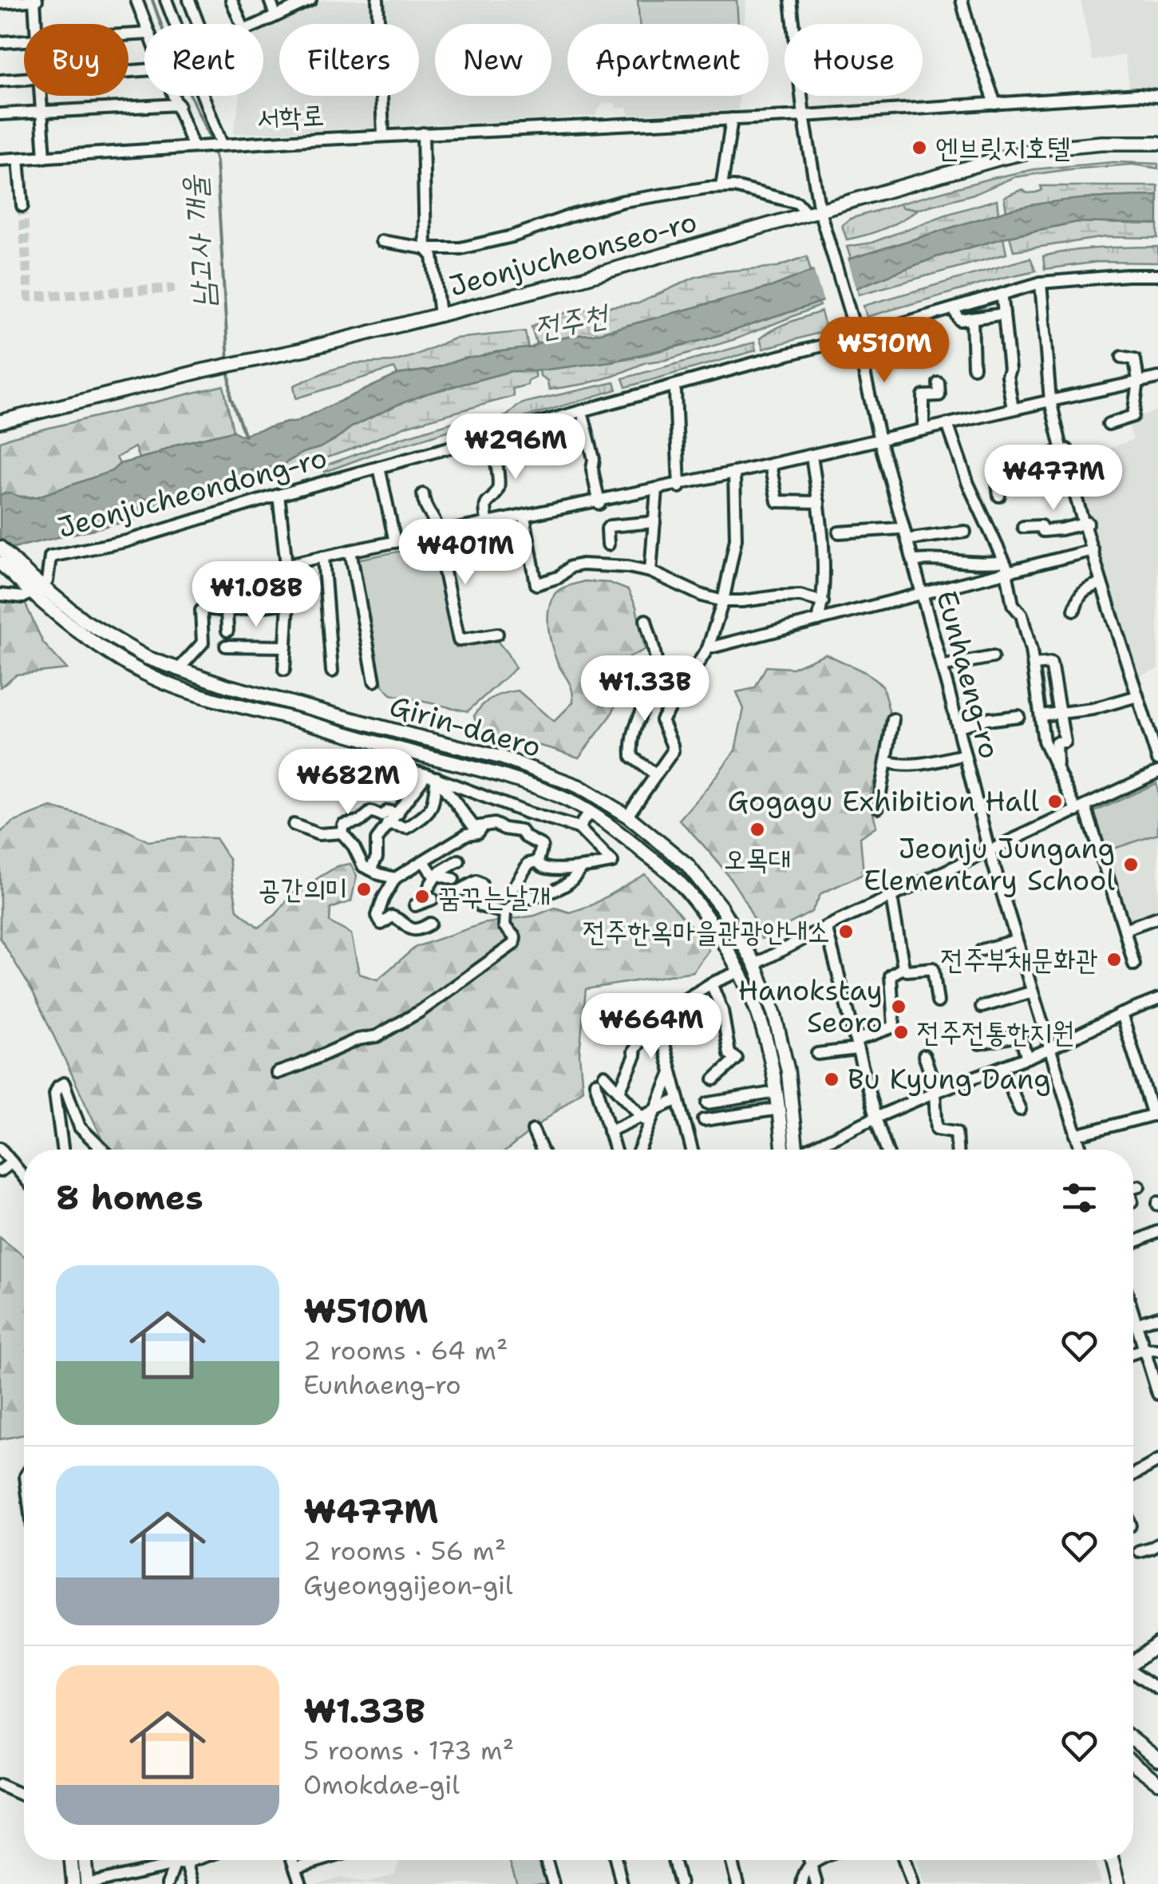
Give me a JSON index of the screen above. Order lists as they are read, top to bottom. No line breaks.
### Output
{"streets":{"street":["서학로","Jeonjucheonseo-ro","Jeonjucheondong-ro","Eunhaeng-ro","Girin-daero"]},"crossings":[["서학로","Eunhaeng-ro"],["Jeonjucheonseo-ro","Eunhaeng-ro"],["Jeonjucheondong-ro","Eunhaeng-ro"],["Jeonjucheondong-ro","Girin-daero"]],"water":["남고사 개울","전주천"],"places":["엔브릿지호텔","Gogagu Exhibition Hall","오목대","Jeonju Jungang Elementary School","공간의미","꿈꾸는날개","전주한옥마을관광안내소","전주부채문화관","Hanokstay Seoro","전주전통한지원","Bu Kyung Dang"],"page":{"chip":["Buy","Rent","Filters","New","Apartment","House"],"price":["₩510M","₩296M","₩477M","₩401M","₩1.08B","₩1.33B","₩682M","₩664M"],"heading":"8 homes","list":[{"name":"₩510M","note":"2 rooms · 64 m² · Eunhaeng-ro"},{"name":"₩477M","note":"2 rooms · 56 m² · Gyeonggijeon-gil"},{"name":"₩1.33B","note":"5 rooms · 173 m² · Omokdae-gil"}]}}
